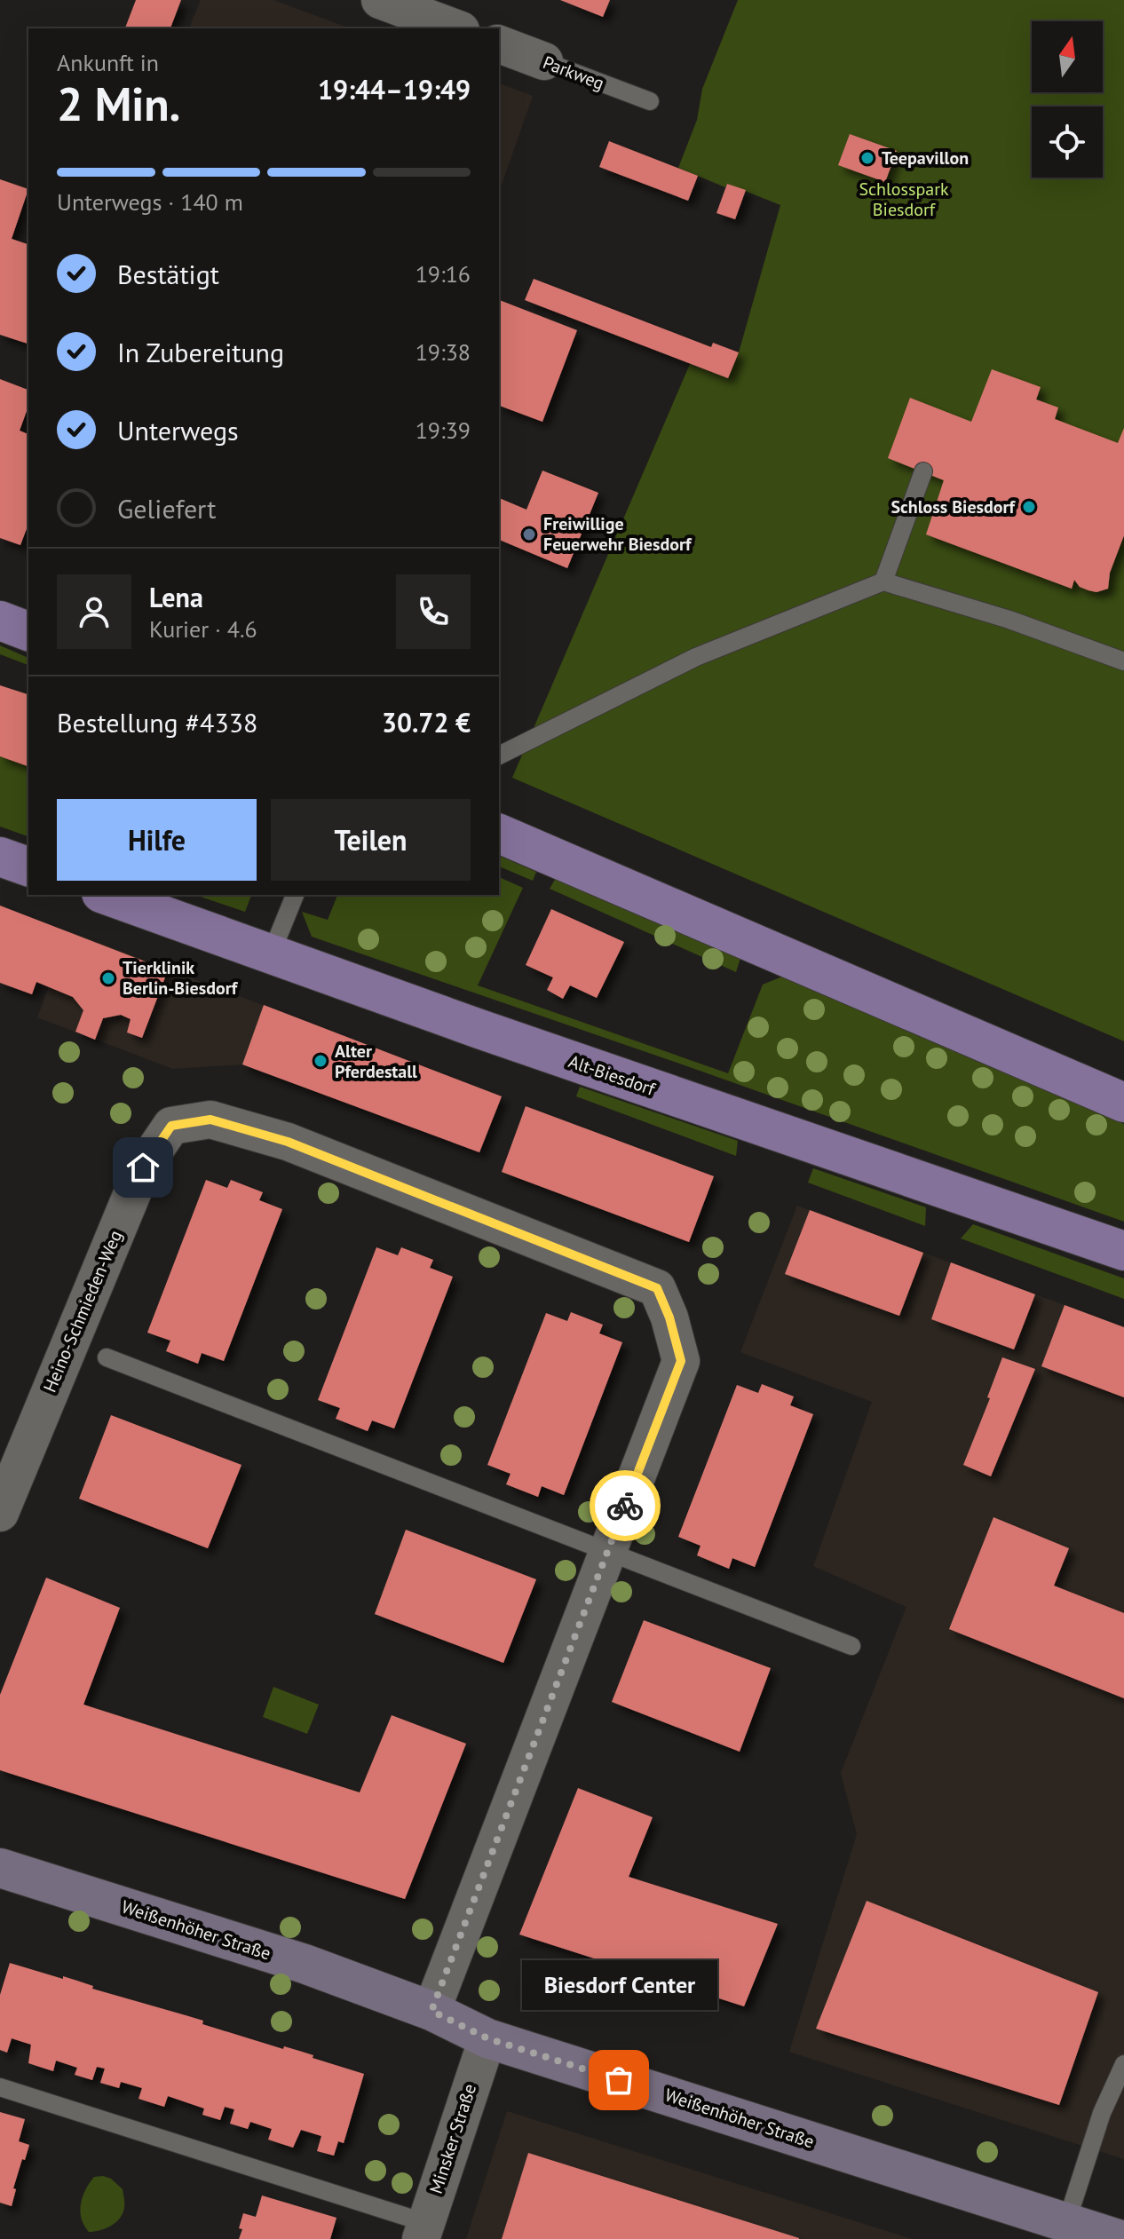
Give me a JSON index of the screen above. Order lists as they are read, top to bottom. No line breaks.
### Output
{"streets":{"main road":["Alt-Biesdorf"],"street":["Parkweg","Heino-Schmieden-Weg","Weißenhöher Straße","Minsker Straße"]},"crossings":[["Heino-Schmieden-Weg","Weißenhöher Straße"],["Weißenhöher Straße","Minsker Straße"]],"parks":["Schlosspark Biesdorf"],"places":["Teepavillon","Schloss Biesdorf","Freiwillige Feuerwehr Biesdorf","Tierklinik Berlin-Biesdorf","Alter Pferdestall","Biesdorf Center"],"north":"top","page":{"heading":["2 Min.","Ankunft in","19:44–19:49"],"panel":["Lena","Kurier · 4.6","Bestellung #4338","30.72 €"],"bar":"Unterwegs · 140 m","list":[["Bestätigt","19:16"],["In Zubereitung","19:38"],["Unterwegs","19:39"],"Geliefert"],"buttons":["Hilfe","Teilen"],"bubble":"Biesdorf Center"}}
